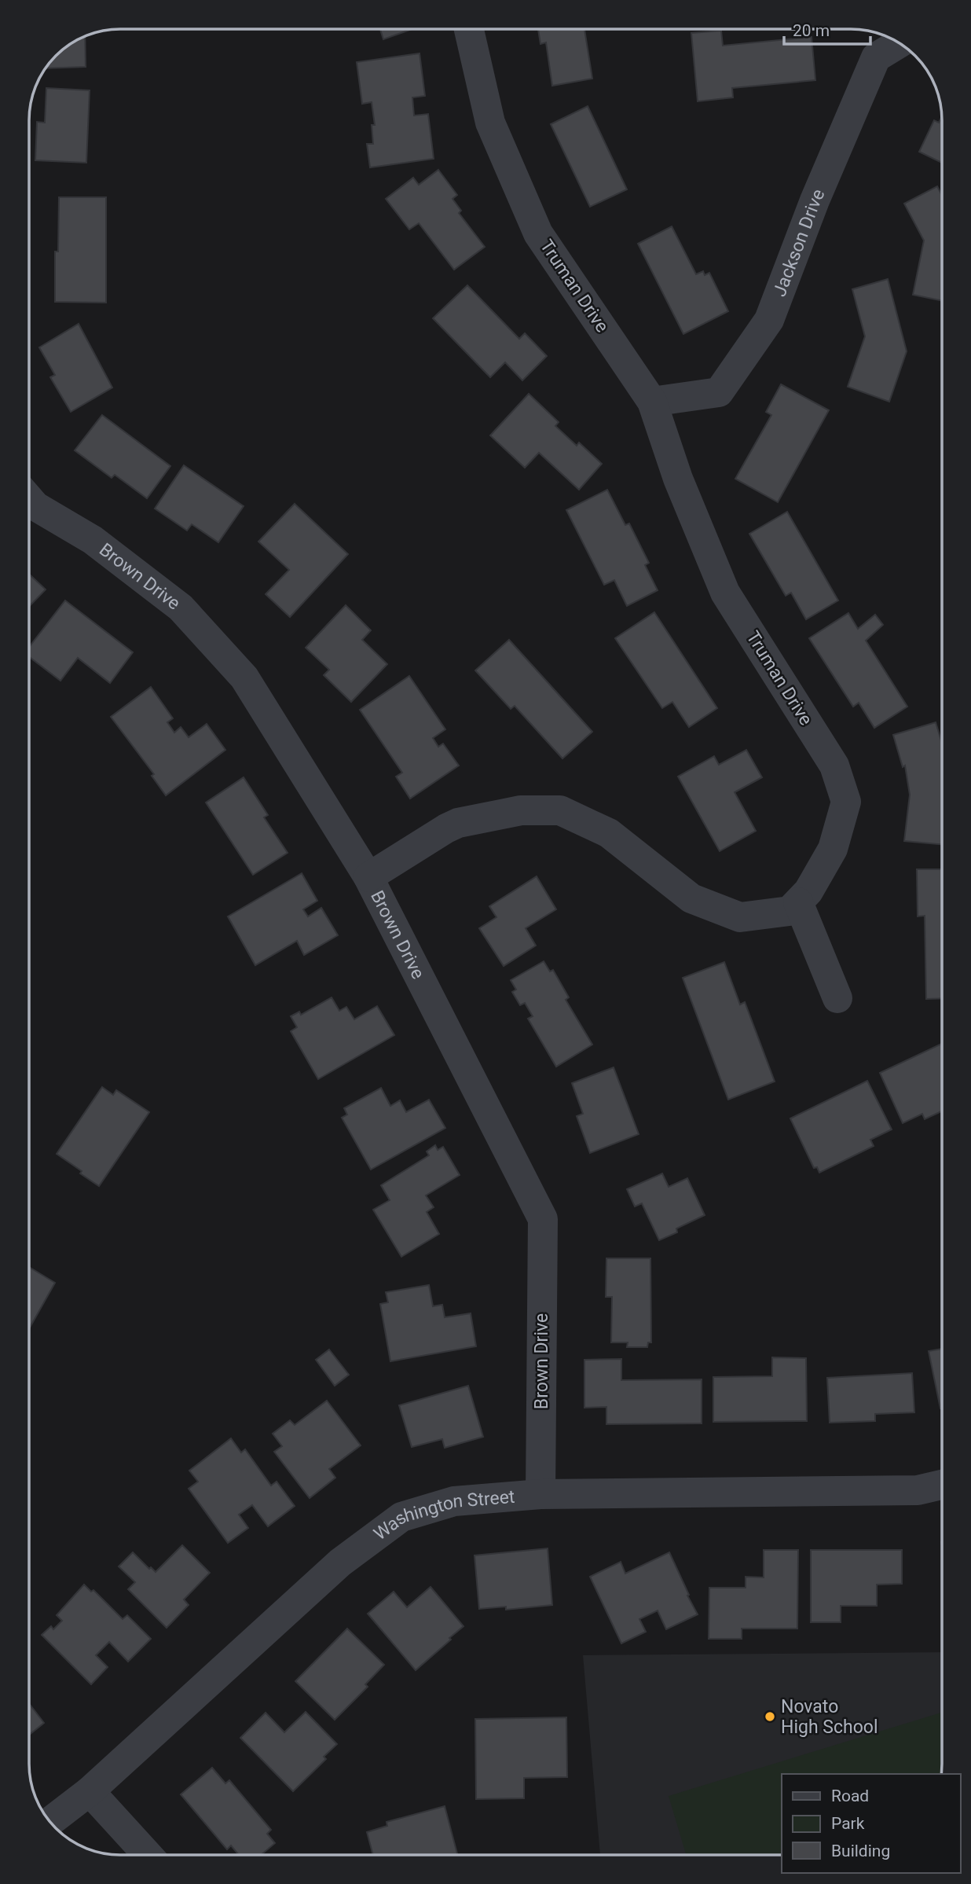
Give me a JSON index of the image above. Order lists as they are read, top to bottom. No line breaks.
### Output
{"streets":{"street":["Jackson Drive","Truman Drive","Brown Drive","Washington Street"]},"crossings":[["Jackson Drive","Truman Drive"],["Truman Drive","Brown Drive"],["Brown Drive","Washington Street"]],"places":["Novato High School"],"legend":["Road","Park","Building"],"scale_bar":"20 m"}
